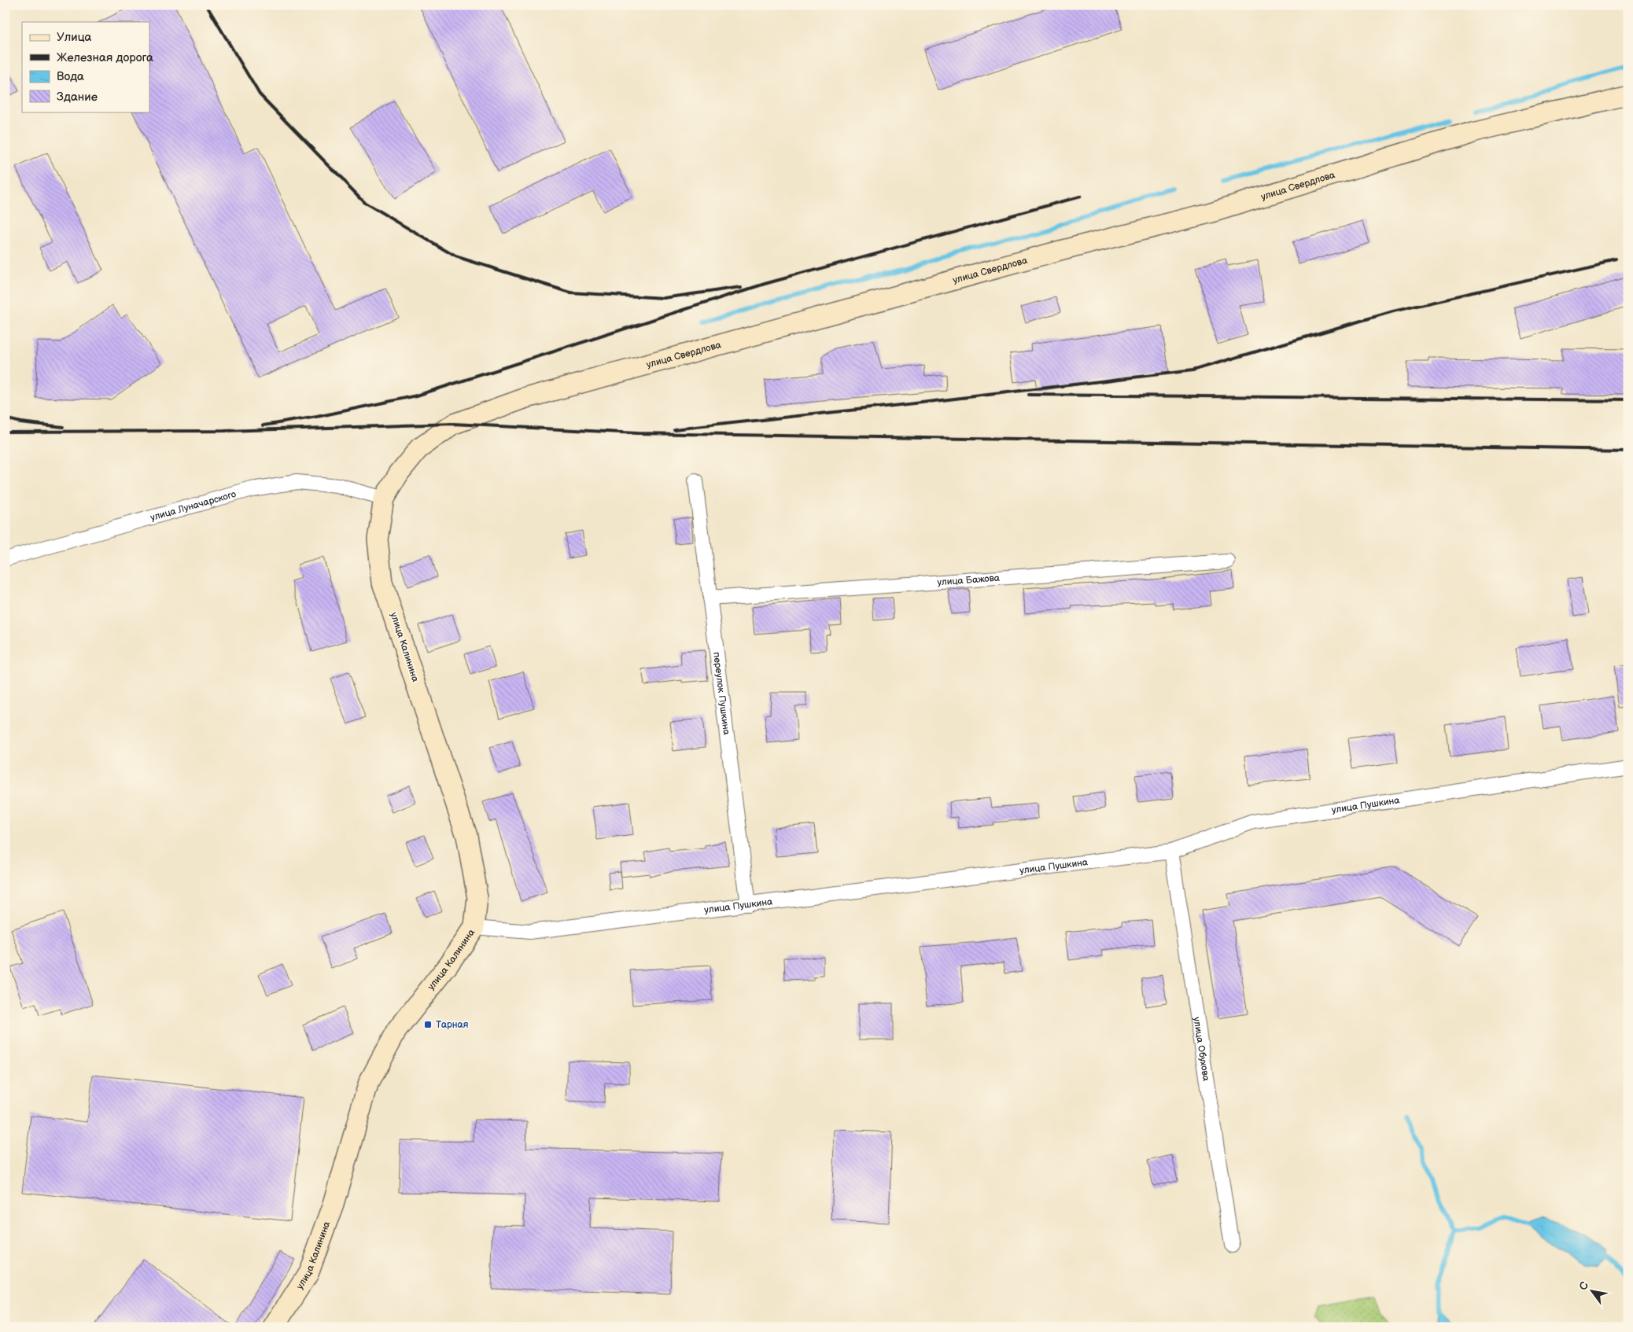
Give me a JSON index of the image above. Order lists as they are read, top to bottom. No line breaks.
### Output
{"streets":{"main road":["улица Свердлова","улица Калинина"],"street":["улица Луначарского","улица Бажова","переулок Пушкина","улица Пушкина","улица Обухова"]},"crossings":[["улица Свердлова","улица Луначарского"],["улица Свердлова","улица Калинина"],["улица Луначарского","улица Калинина"],["улица Бажова","переулок Пушкина"],["улица Калинина","улица Пушкина"],["переулок Пушкина","улица Пушкина"],["улица Пушкина","улица Обухова"]],"places":{"transit":["Тарная"]},"legend":["Улица","Железная дорога","Вода","Здание"],"north":"top left"}
